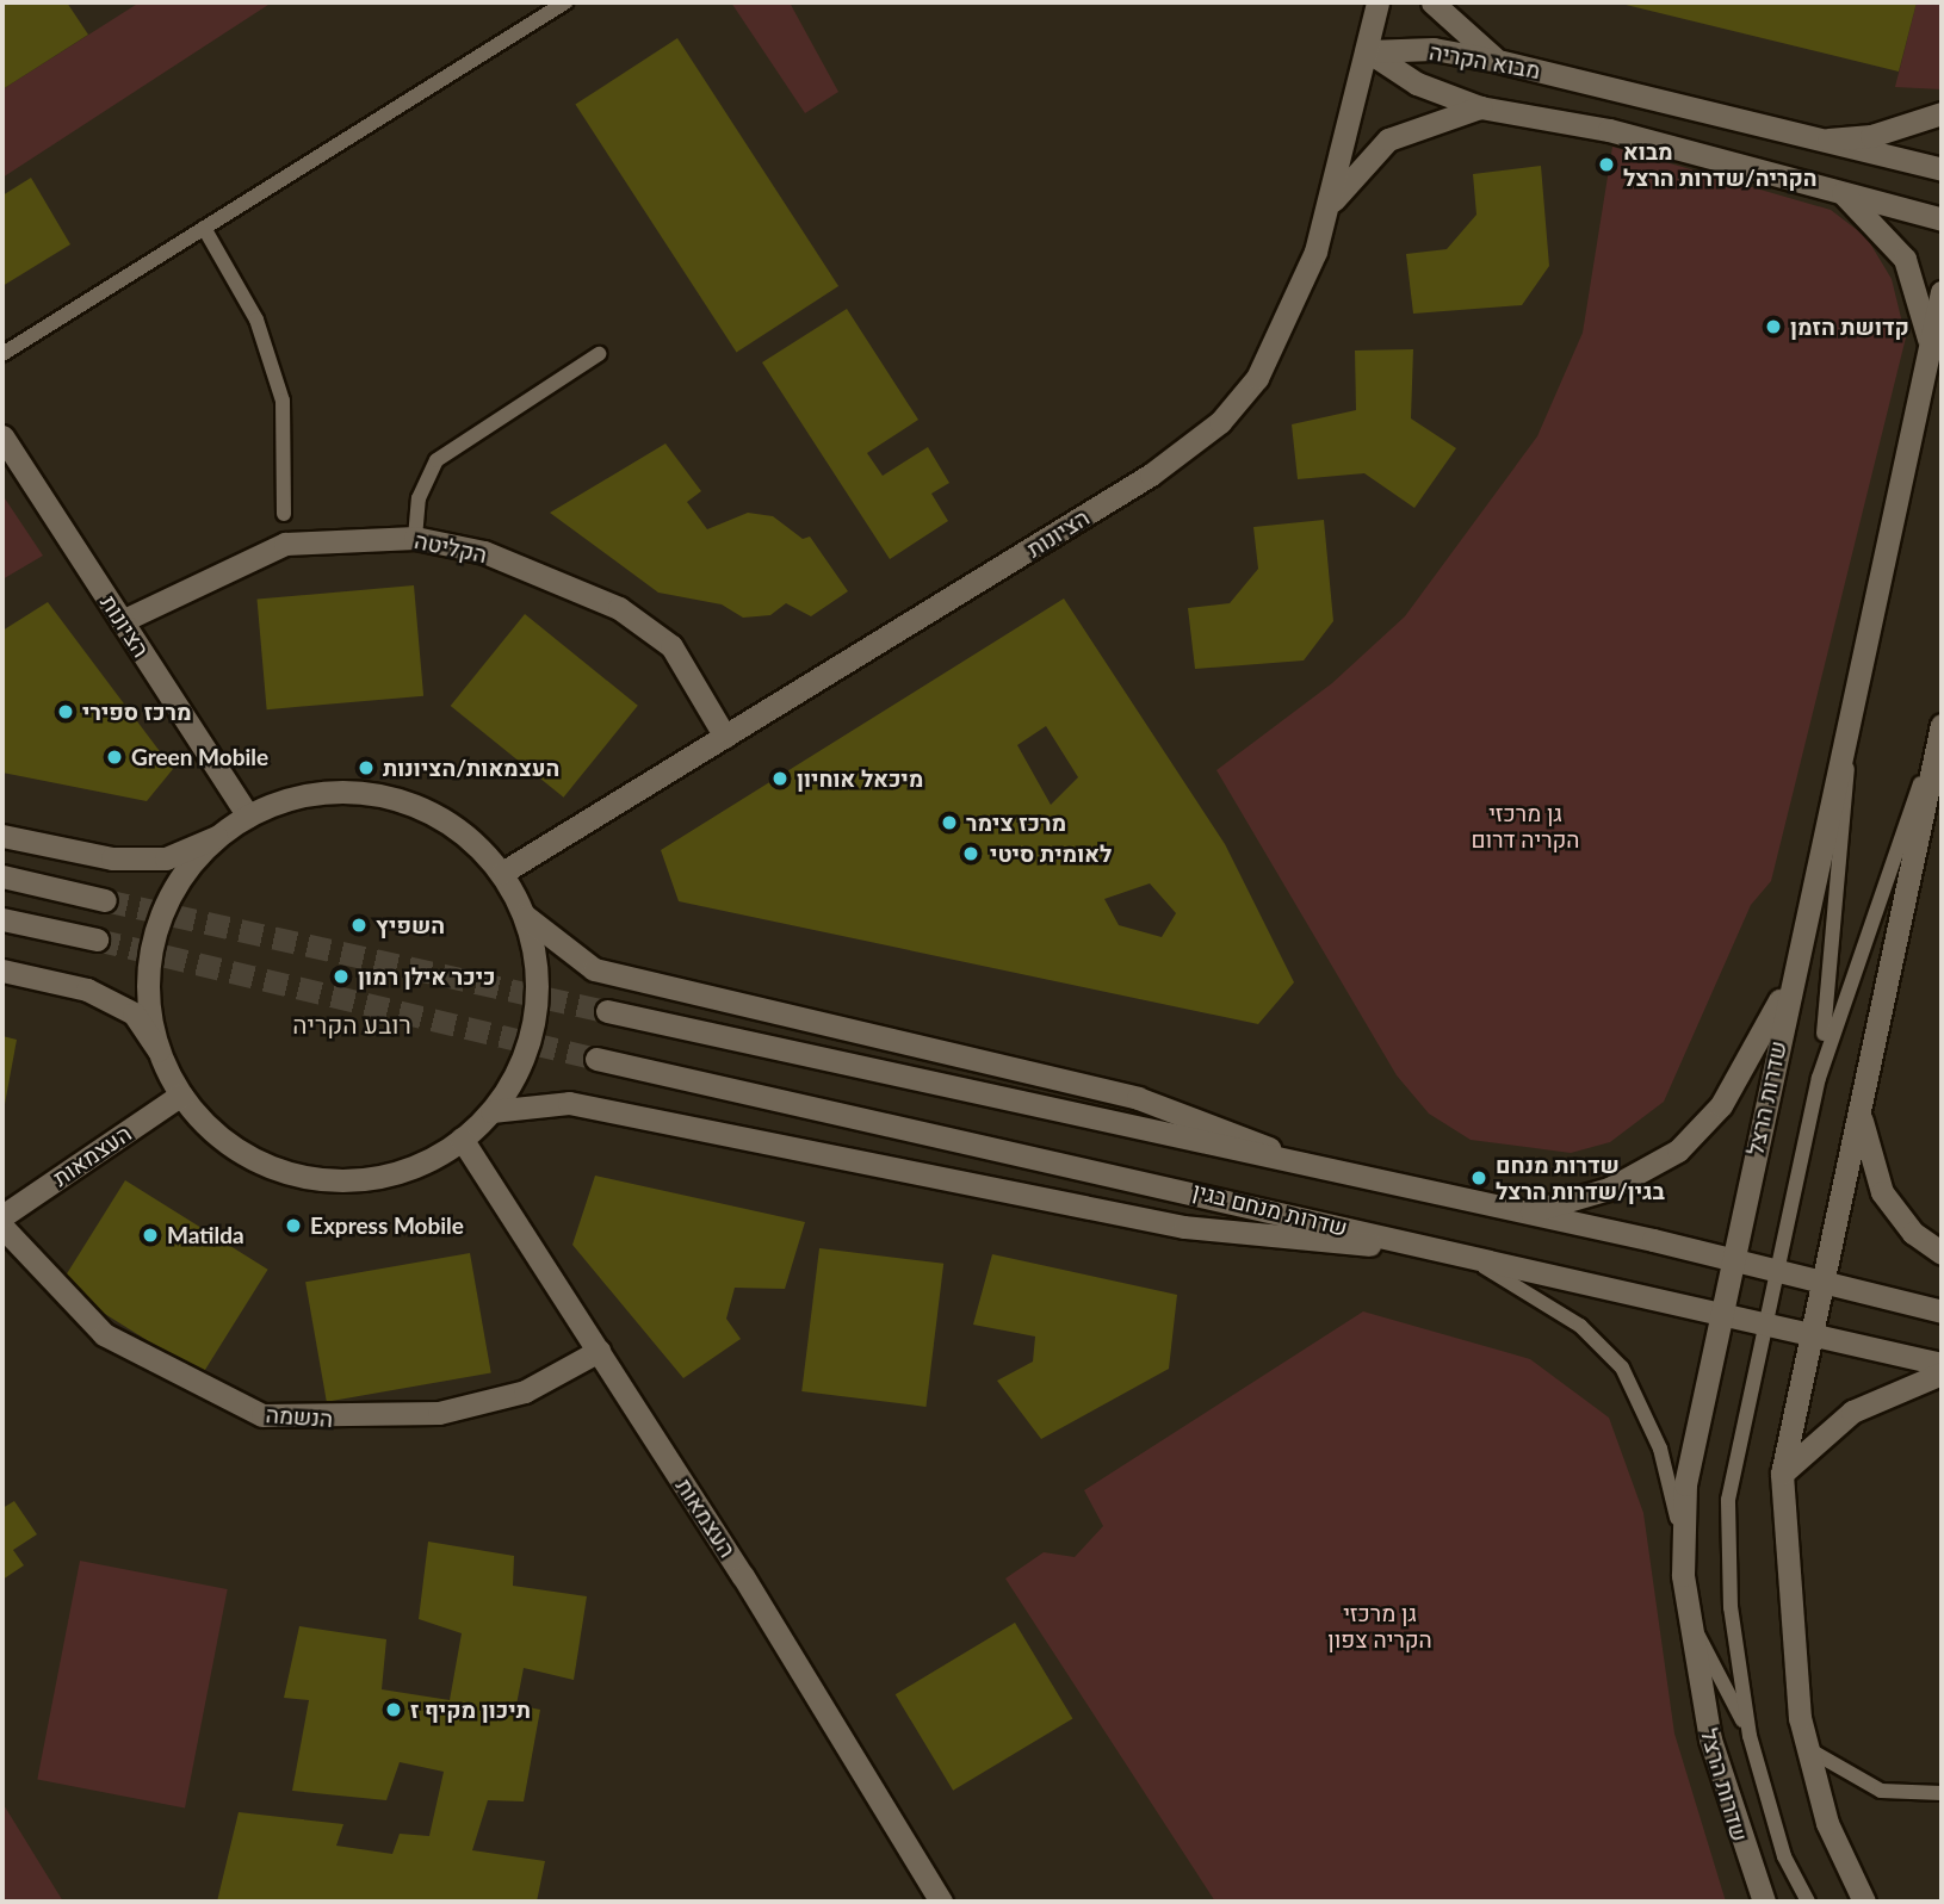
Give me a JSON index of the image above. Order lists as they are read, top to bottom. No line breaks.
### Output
{"streets":{"main road":["מבוא הקריה","הציונות","הקליטה","שדרות הרצל","העצמאות","שדרות מנחם בגין","הנשמה"]},"crossings":[["מבוא הקריה","הציונות"],["הציונות","הקליטה"],["שדרות הרצל","שדרות מנחם בגין"],["העצמאות","הנשמה"]],"districts":["רובע הקריה"],"parks":["גן מרכזי הקריה דרום","גן מרכזי הקריה צפון"],"places":["מבוא הקריה/שדרות הרצל","קדושת הזמן","מרכז ספירי","Green Mobile","העצמאות/הציונות","מיכאל אוחיון","מרכז צימר","לאומית סיטי","השפיץ","כיכר אילן רמון","שדרות מנחם בגין/שדרות הרצל","Express Mobile","Matilda","תיכון מקיף ז"]}
